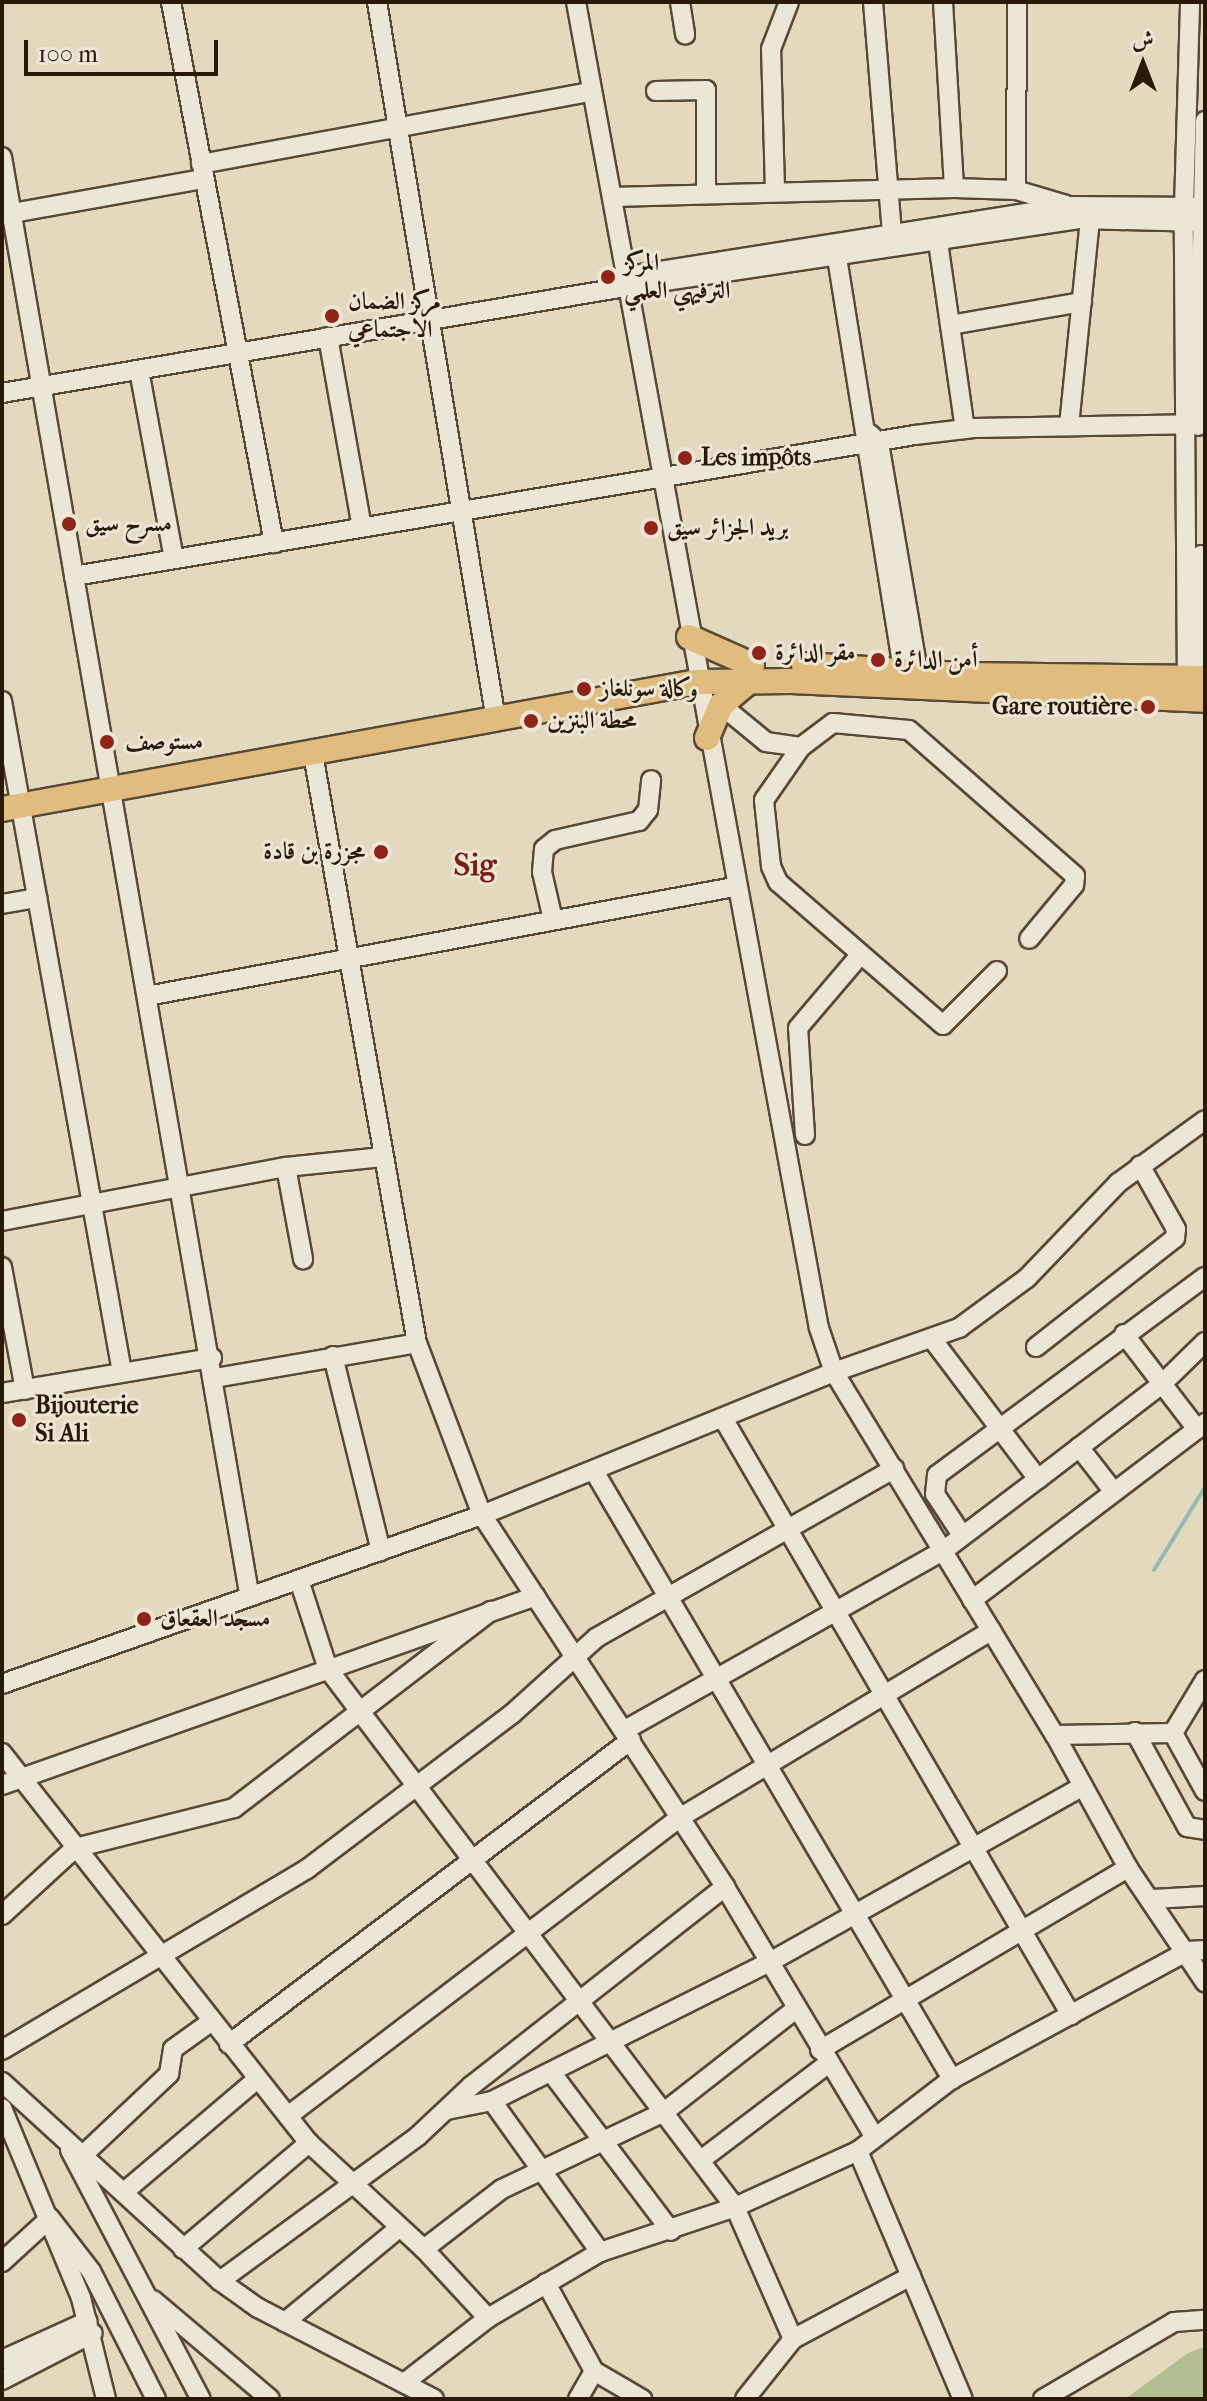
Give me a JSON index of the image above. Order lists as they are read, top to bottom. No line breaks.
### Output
{"districts":["Sig"],"places":["المركز الترفيهي العلمي","مركز الضمان الاجتماعي","Les impôts","مسرح سيق","بريد الجزائر سيق","مقر الدائرة","أمن الدائرة","وكالة سونلغاز","Gare routière","محطة البنزين","مستوصف","مجزرة بن قادة","Bijouterie Si Ali","مسجد العقعاق"],"scale_bar":"100 m","north":"top"}
